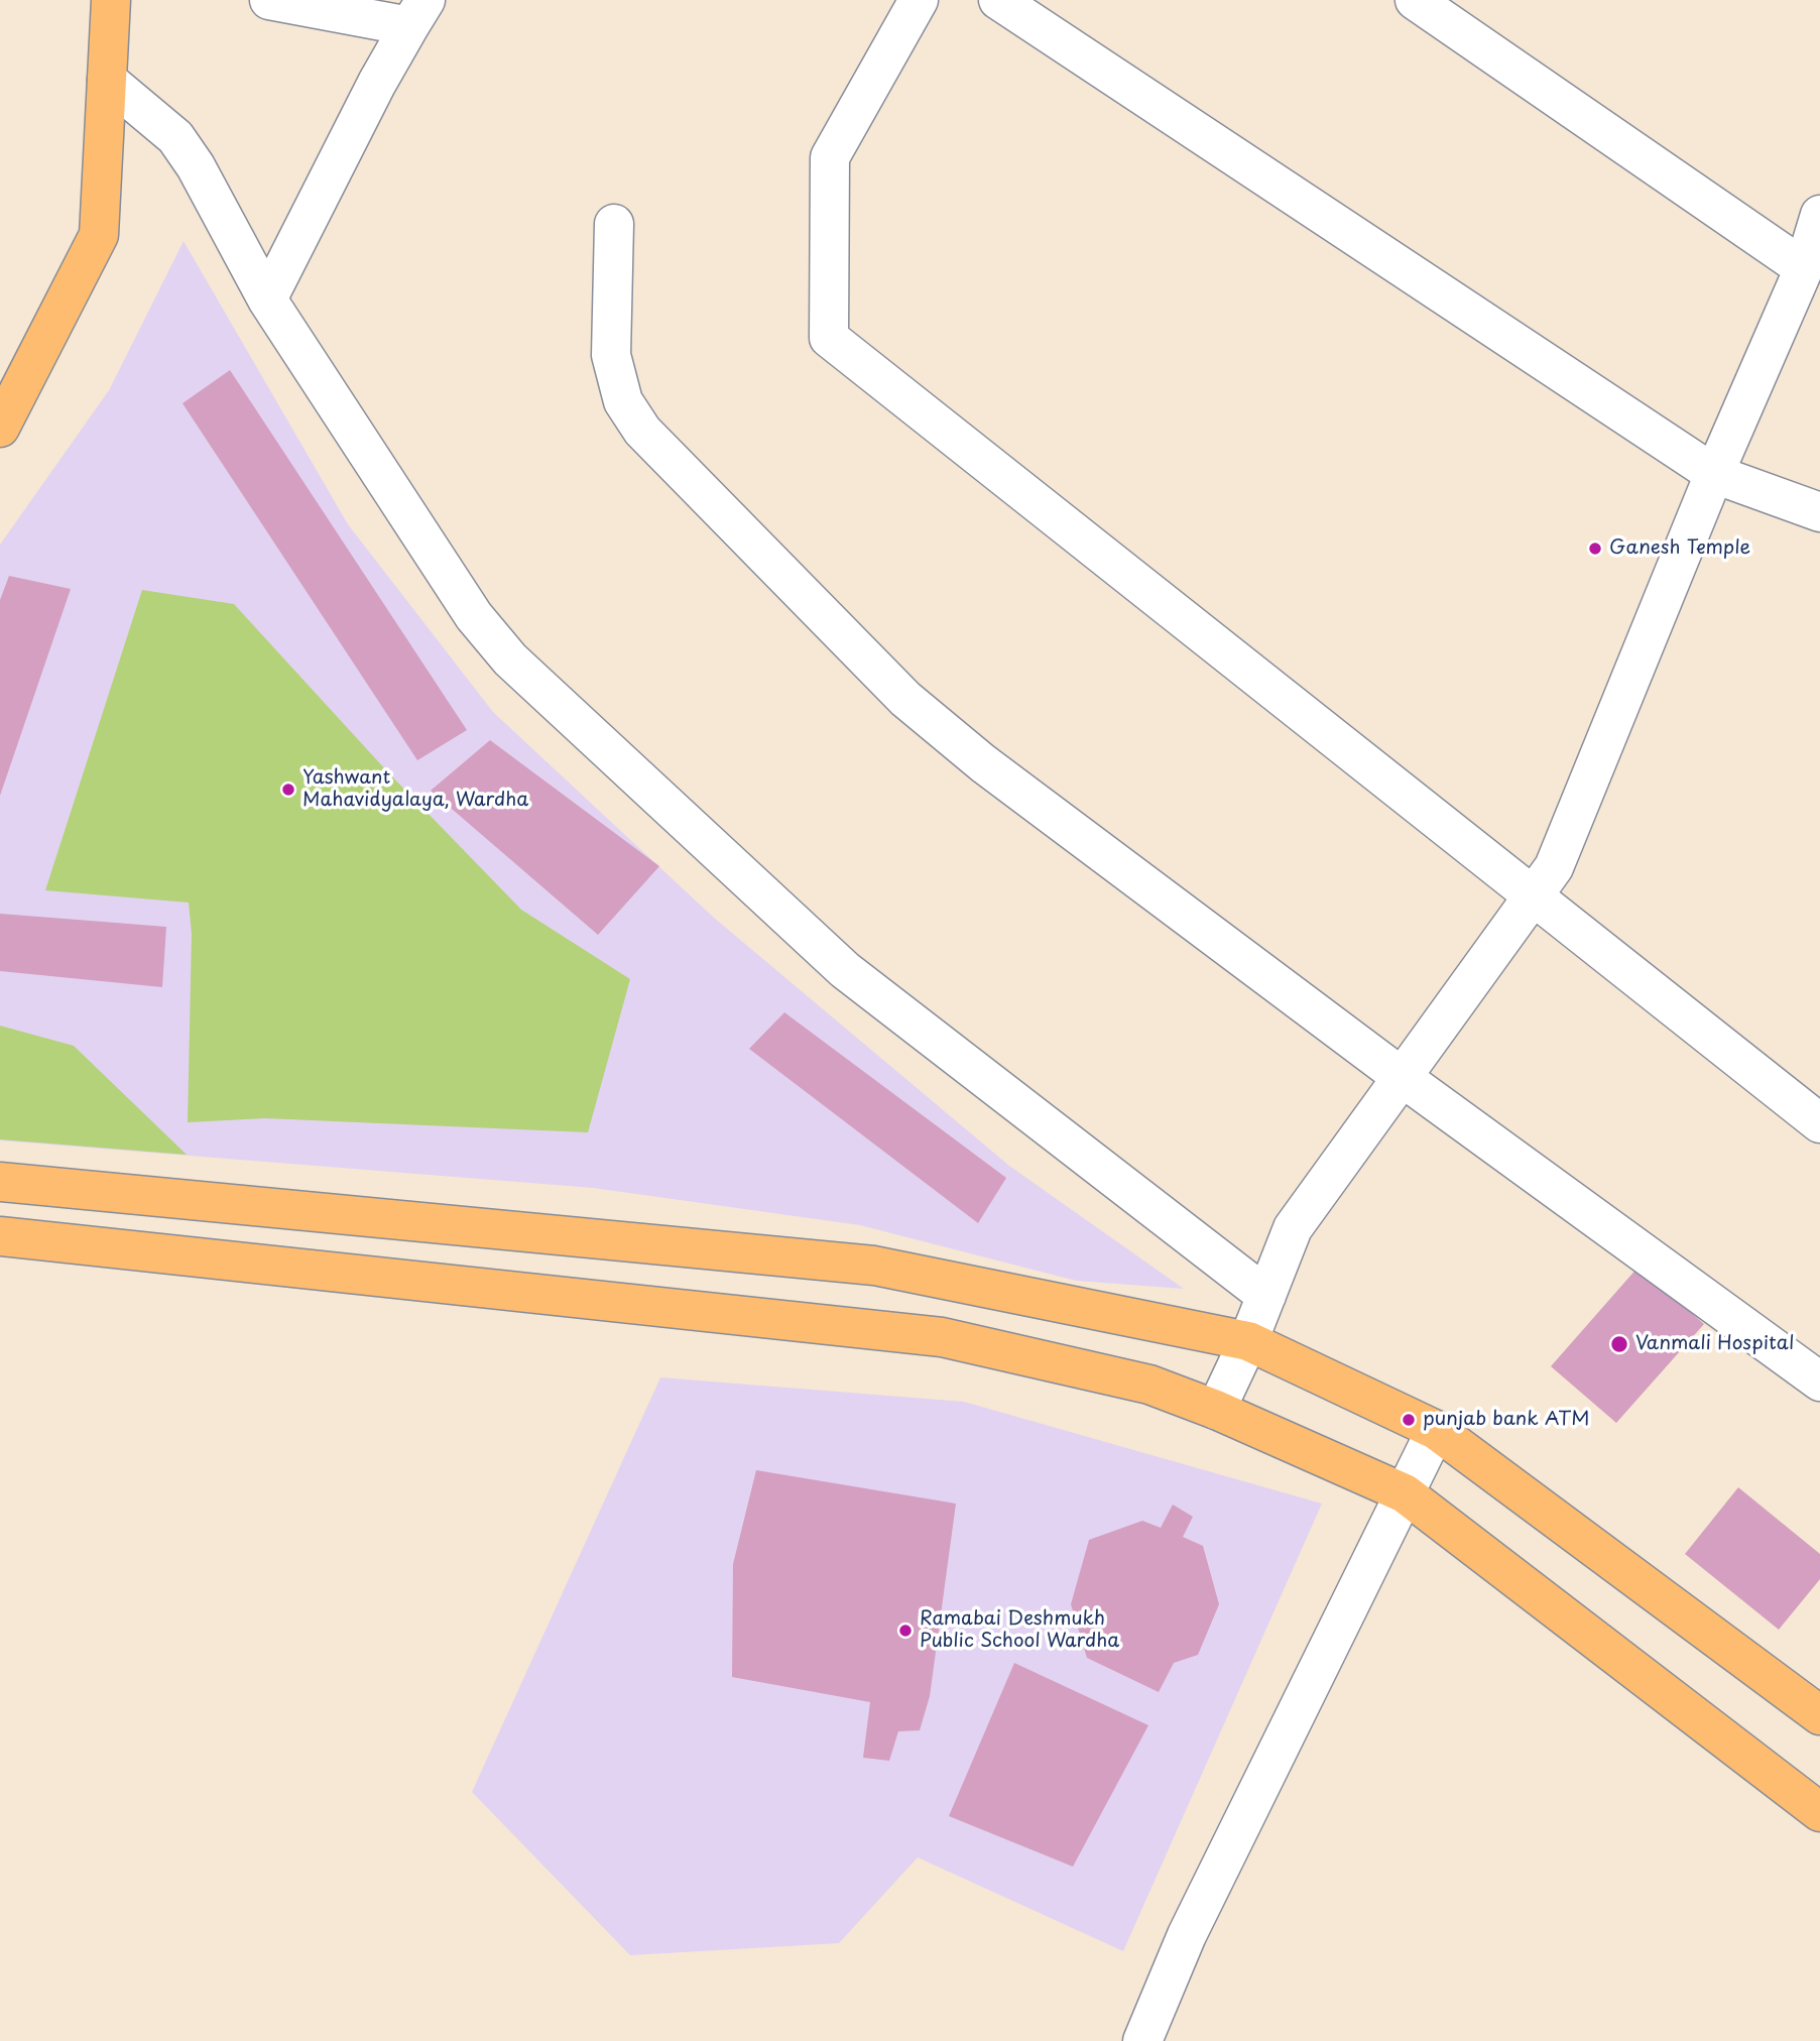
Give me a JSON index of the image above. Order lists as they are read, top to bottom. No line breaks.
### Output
{"places":["Ganesh Temple","Yashwant Mahavidyalaya, Wardha","Vanmali Hospital","punjab bank ATM","Ramabai Deshmukh Public School Wardha"]}
